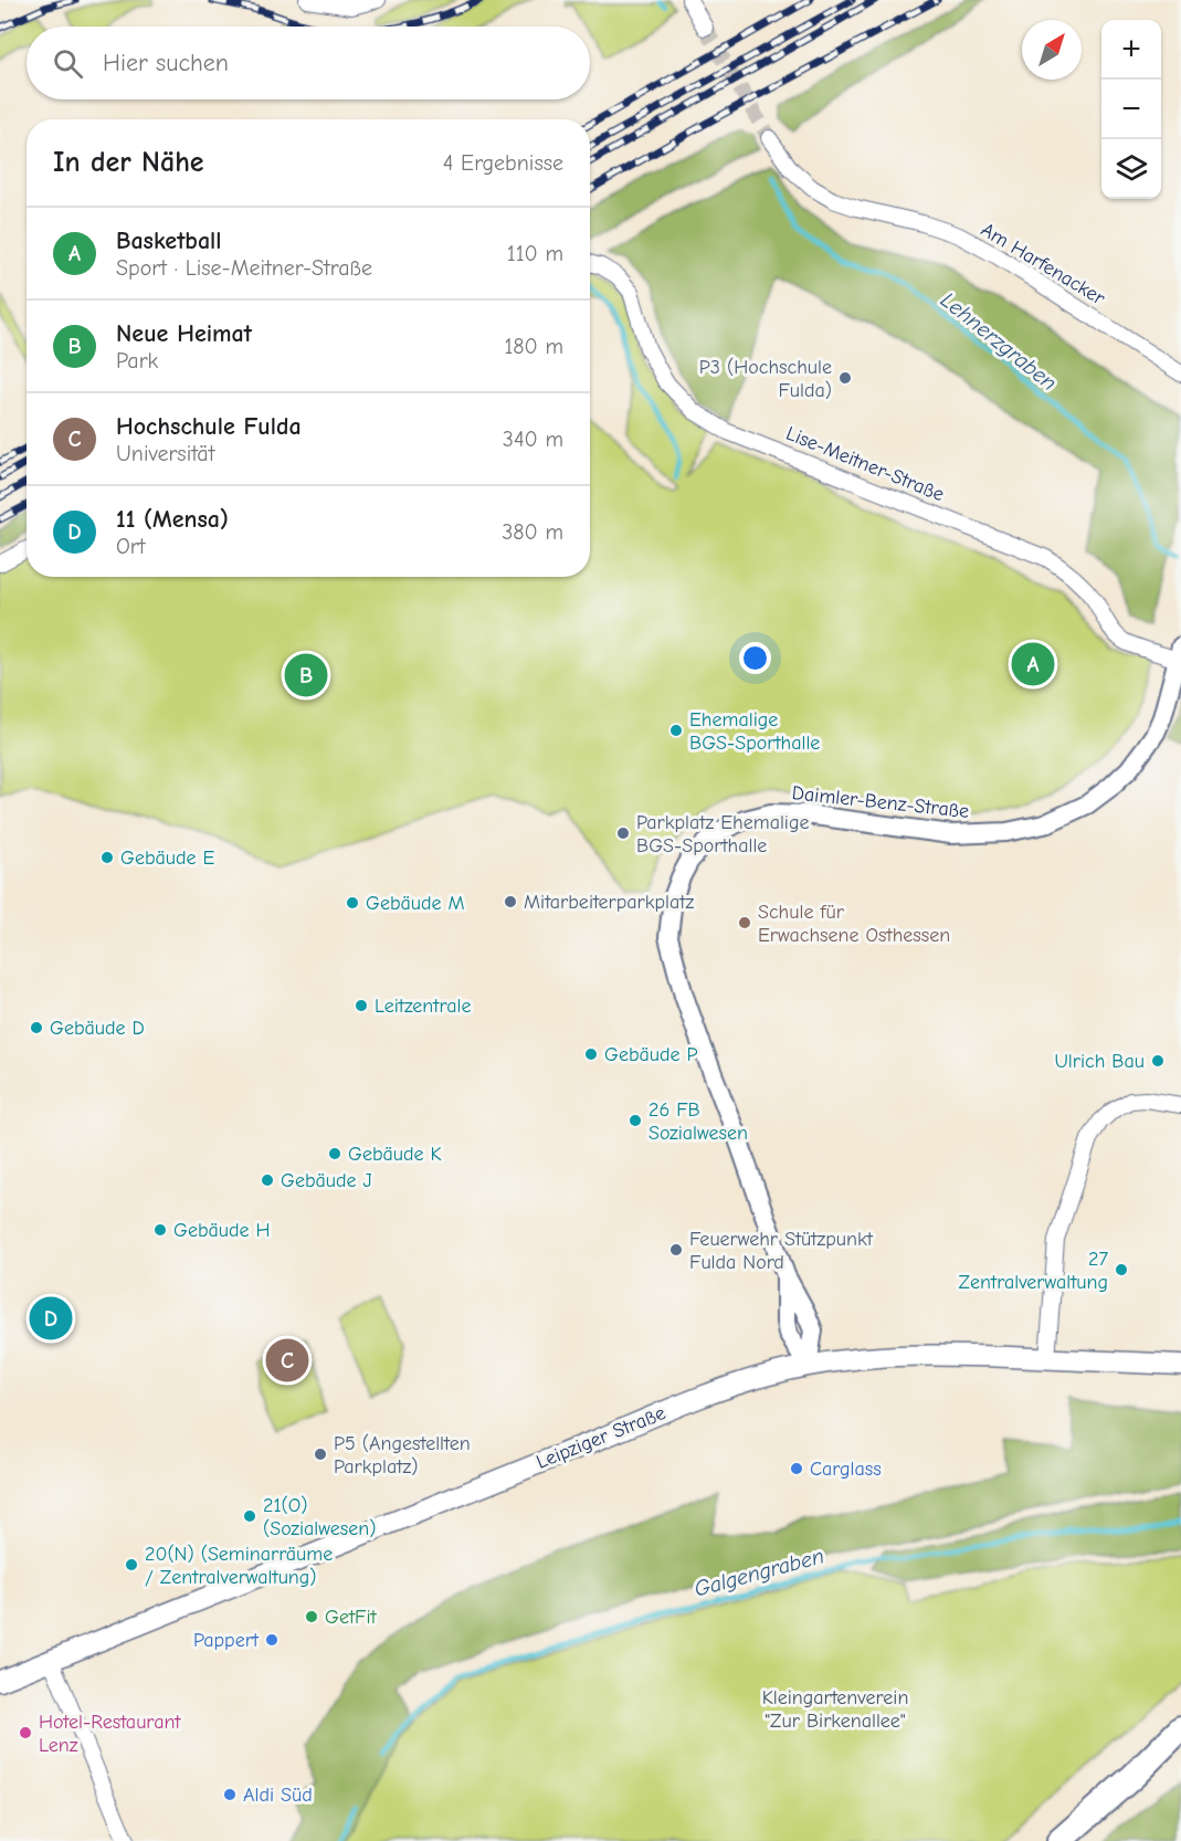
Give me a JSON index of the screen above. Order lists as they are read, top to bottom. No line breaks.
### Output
{"streets":{"main road":["Leipziger Straße"],"street":["Am Harfenacker","Lise-Meitner-Straße","Daimler-Benz-Straße"]},"crossings":[["Lise-Meitner-Straße","Daimler-Benz-Straße"],["Daimler-Benz-Straße","Leipziger Straße"]],"water":["Lehnerzgraben","Galgengraben"],"parks":["Kleingartenverein \"Zur Birkenallee\""],"places":["P3 (Hochschule Fulda)","Ehemalige BGS-Sporthalle","Parkplatz Ehemalige BGS-Sporthalle","Gebäude E","Mitarbeiterparkplatz","Gebäude M","Schule für Erwachsene Osthessen","Leitzentrale","Gebäude D","Gebäude P","Ulrich Bau","26 FB Sozialwesen","Gebäude K","Gebäude J","Gebäude H","Feuerwehr Stützpunkt Fulda Nord","27 Zentralverwaltung","P5 (Angestellten Parkplatz)","Carglass","21(O) (Sozialwesen)","20(N) (Seminarräume / Zentralverwaltung)","GetFit","Pappert","Hotel-Restaurant Lenz","Aldi Süd"],"north":"top right","page":{"map_buttons":["+","−"],"search":"Hier suchen","heading":["In der Nähe","4 Ergebnisse"],"list":[{"mark":"A","name":"Basketball","note":"Sport · Lise-Meitner-Straße","value":"110 m"},{"mark":"B","name":"Neue Heimat","note":"Park","value":"180 m"},{"mark":"C","name":"Hochschule Fulda","note":"Universität","value":"340 m"},{"mark":"D","name":"11 (Mensa)","note":"Ort","value":"380 m"}],"pins":["A","B","D","C"]}}
